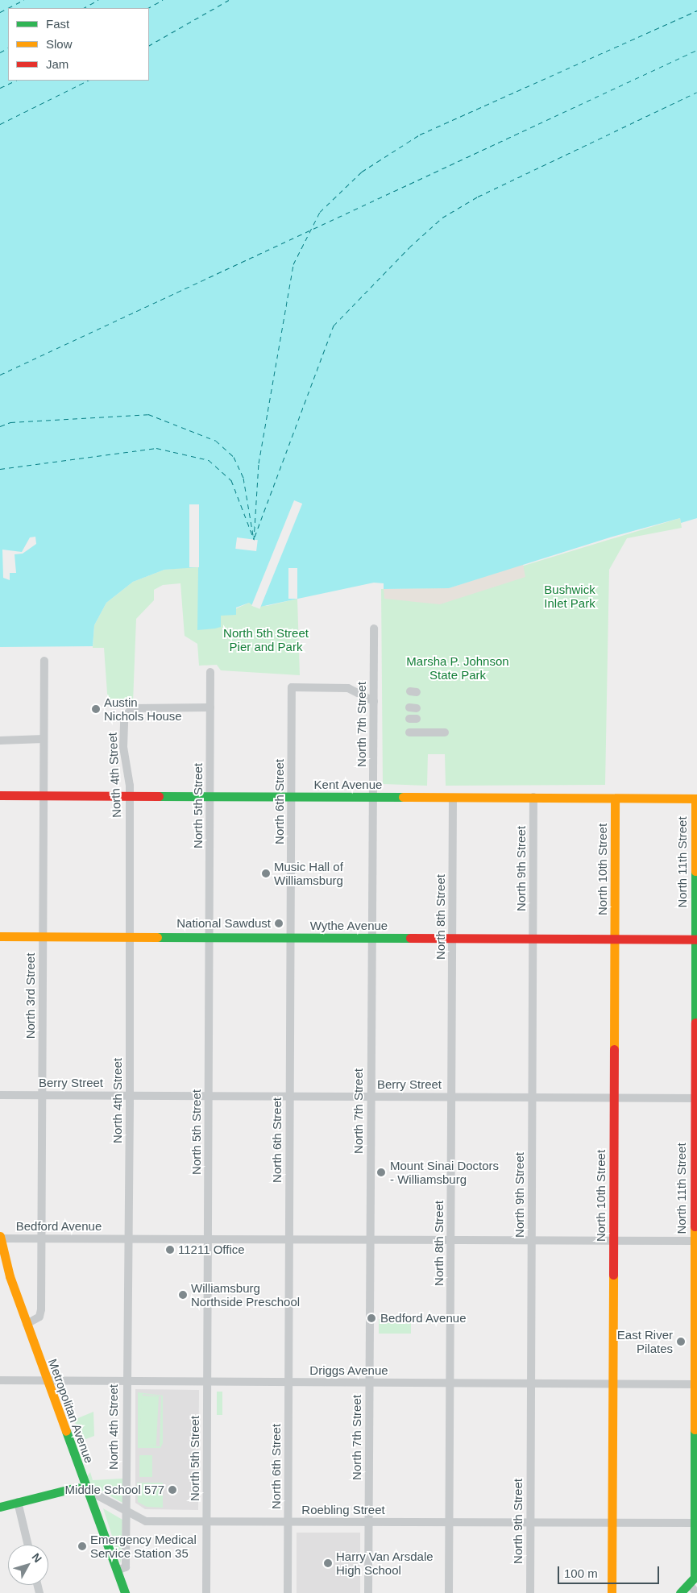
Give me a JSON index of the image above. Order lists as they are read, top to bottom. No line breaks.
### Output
{"streets":{"main road":["Kent Avenue","North 11th Street","North 10th Street","Wythe Avenue","Metropolitan Avenue","Roebling Street"],"street":["North 7th Street","North 4th Street","North 6th Street","North 5th Street","North 9th Street","North 8th Street","North 3rd Street","Berry Street","Bedford Avenue","Driggs Avenue"]},"crossings":[["North 7th Street","Kent Avenue"],["North 7th Street","North 6th Street"],["North 7th Street","Wythe Avenue"],["North 7th Street","Berry Street"],["North 7th Street","Bedford Avenue"],["North 7th Street","Driggs Avenue"],["North 7th Street","Roebling Street"],["North 4th Street","Kent Avenue"],["North 4th Street","North 5th Street"],["North 4th Street","Wythe Avenue"],["North 4th Street","Berry Street"],["North 4th Street","Bedford Avenue"],["North 4th Street","Driggs Avenue"],["North 4th Street","Metropolitan Avenue"],["North 4th Street","Roebling Street"],["Kent Avenue","North 6th Street"],["Kent Avenue","North 5th Street"],["Kent Avenue","North 11th Street"],["Kent Avenue","North 9th Street"],["Kent Avenue","North 10th Street"],["Kent Avenue","North 8th Street"],["Kent Avenue","North 3rd Street"],["North 6th Street","Wythe Avenue"],["North 6th Street","Berry Street"],["North 6th Street","Bedford Avenue"],["North 6th Street","Driggs Avenue"],["North 6th Street","Roebling Street"],["North 5th Street","Wythe Avenue"],["North 5th Street","Berry Street"],["North 5th Street","Bedford Avenue"],["North 5th Street","Driggs Avenue"],["North 5th Street","Roebling Street"],["North 11th Street","Wythe Avenue"],["North 11th Street","Berry Street"],["North 11th Street","Bedford Avenue"],["North 11th Street","Driggs Avenue"],["North 11th Street","Roebling Street"],["North 9th Street","Wythe Avenue"],["North 9th Street","Berry Street"],["North 9th Street","Bedford Avenue"],["North 9th Street","Driggs Avenue"],["North 9th Street","Roebling Street"],["North 10th Street","Wythe Avenue"],["North 10th Street","Berry Street"],["North 10th Street","Bedford Avenue"],["North 10th Street","Driggs Avenue"],["North 10th Street","Roebling Street"],["North 8th Street","Wythe Avenue"],["North 8th Street","Berry Street"],["North 8th Street","Bedford Avenue"],["North 8th Street","Driggs Avenue"],["North 8th Street","Roebling Street"],["Wythe Avenue","North 3rd Street"],["North 3rd Street","Berry Street"],["North 3rd Street","Bedford Avenue"],["North 3rd Street","Metropolitan Avenue"],["Bedford Avenue","Metropolitan Avenue"],["Driggs Avenue","Metropolitan Avenue"],["Metropolitan Avenue","Roebling Street"]],"parks":["Bushwick Inlet Park","North 5th Street Pier and Park","Marsha P. Johnson State Park"],"places":["Austin Nichols House","Music Hall of Williamsburg","National Sawdust","Mount Sinai Doctors - Williamsburg","11211 Office","Williamsburg Northside Preschool","Bedford Avenue","East River Pilates","Middle School 577","Emergency Medical Service Station 35","Harry Van Arsdale High School"],"legend":["Fast","Slow","Jam"],"scale_bar":"100 m","north":"top right"}
